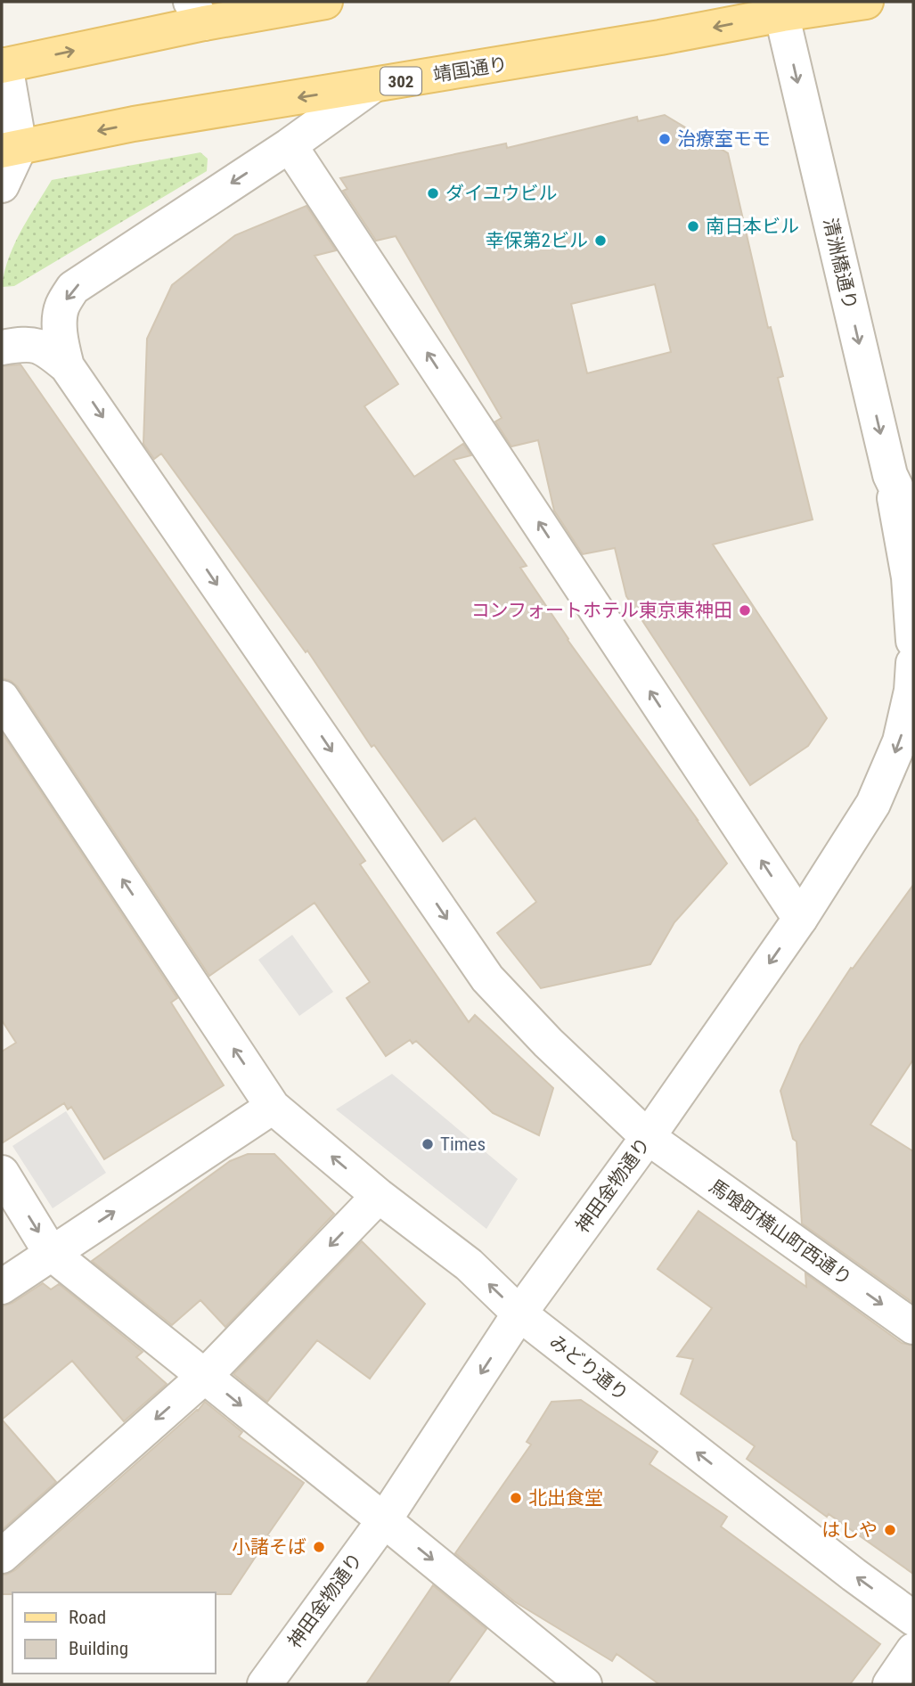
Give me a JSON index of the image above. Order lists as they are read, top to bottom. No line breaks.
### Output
{"streets":{"main road":["靖国通り","302"],"street":["清洲橋通り","神田金物通り","馬喰町横山町西通り","みどり通り"]},"crossings":[["靖国通り","清洲橋通り"],["神田金物通り","馬喰町横山町西通り"],["神田金物通り","みどり通り"]],"one_way":["清洲橋通り"],"places":["治療室モモ","ダイユウビル","南日本ビル","幸保第2ビル","コンフォートホテル東京東神田","Times","北出食堂","はしや","小諸そば"],"legend":["Road","Building"]}
